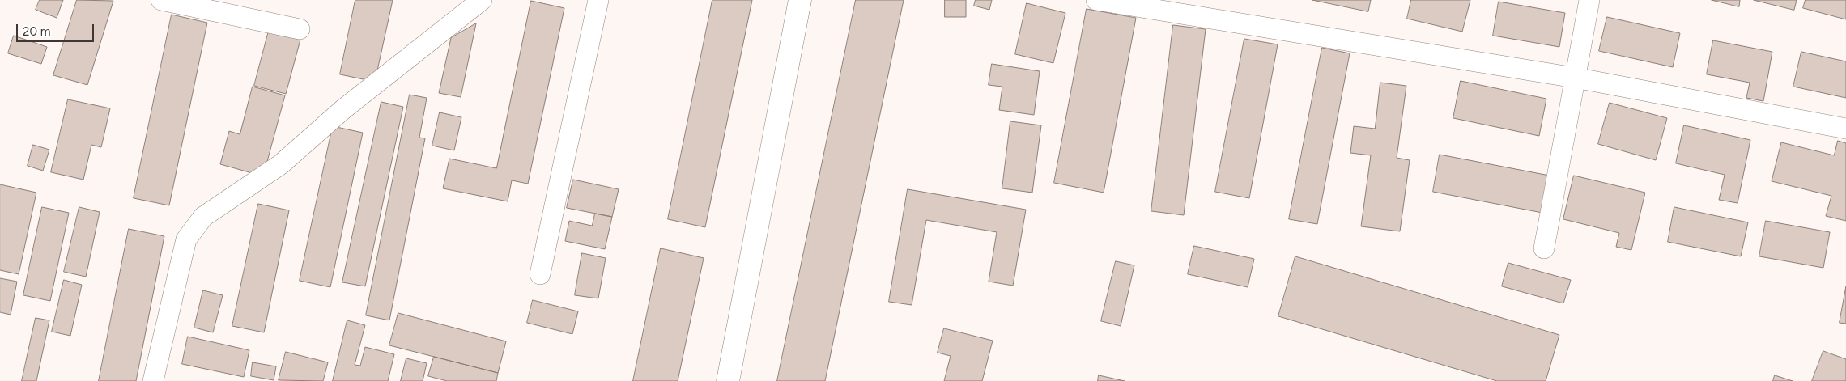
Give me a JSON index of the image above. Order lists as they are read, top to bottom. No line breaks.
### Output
{"scale_bar":"20 m"}
